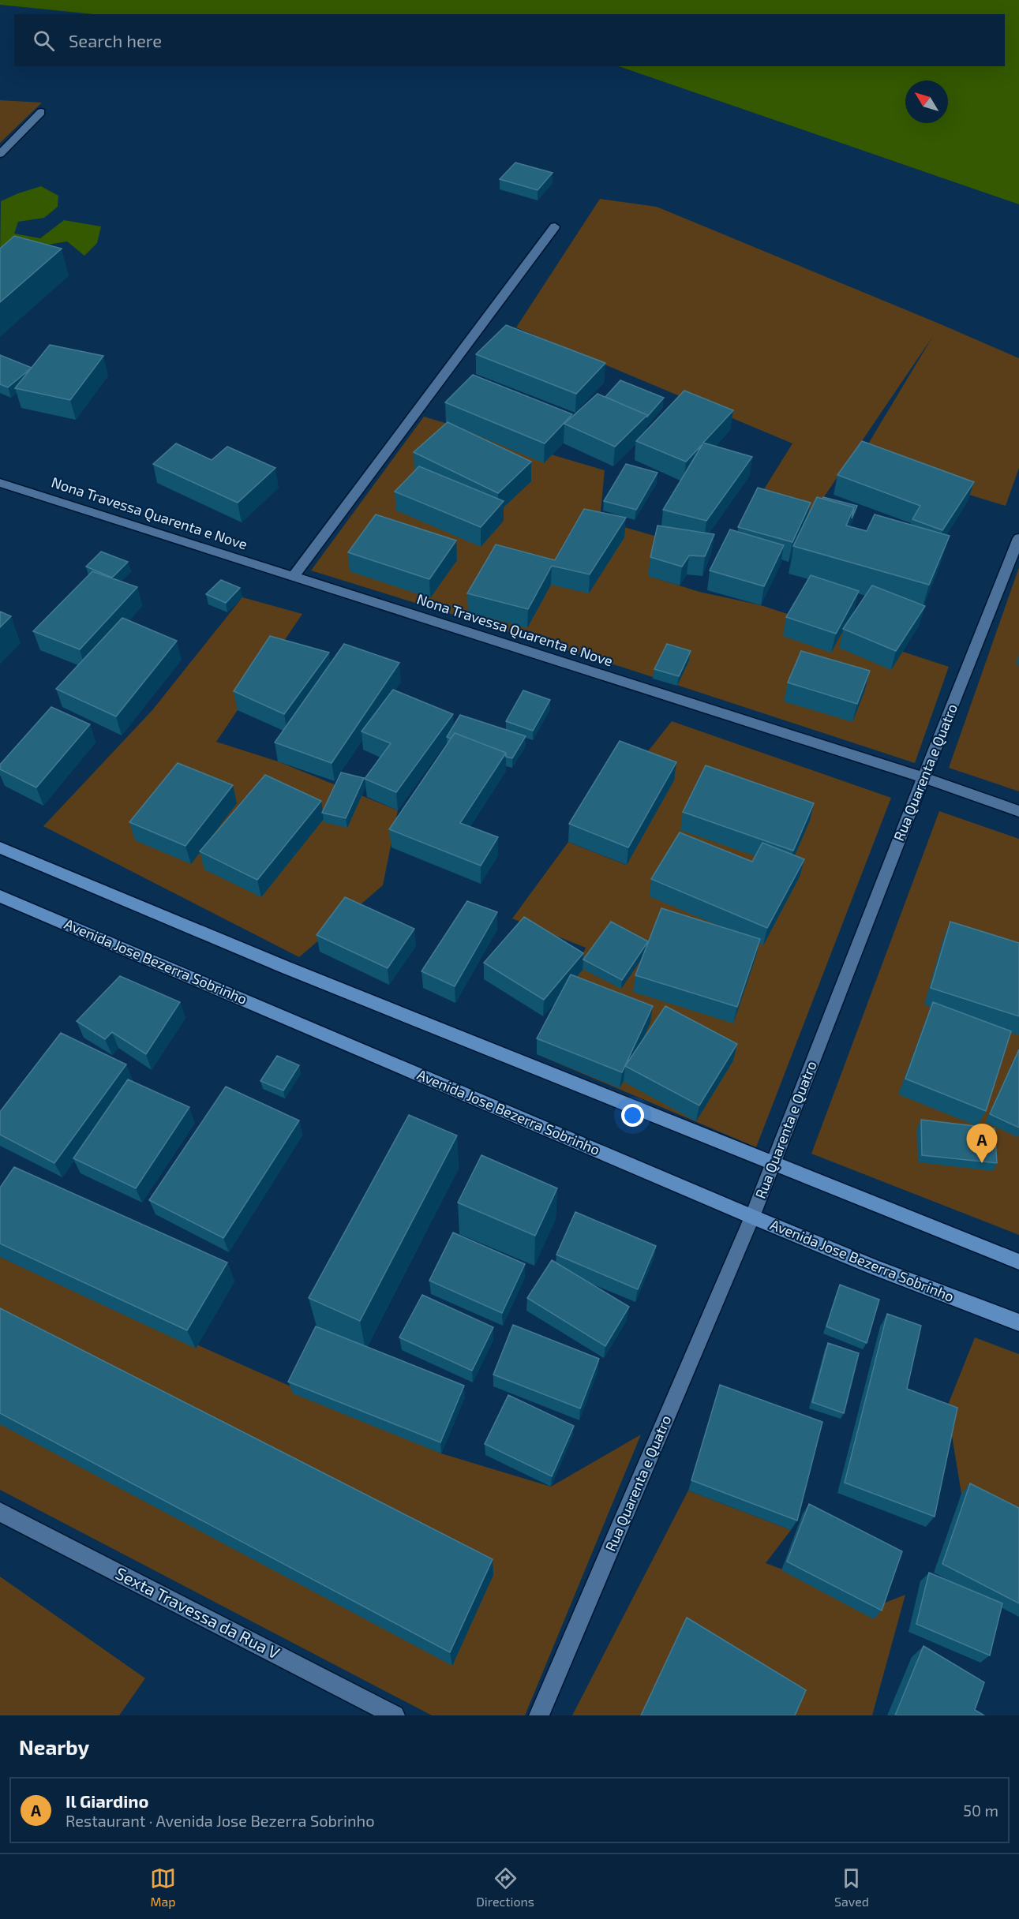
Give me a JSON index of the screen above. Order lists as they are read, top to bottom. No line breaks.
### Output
{"streets":{"main road":["Avenida Jose Bezerra Sobrinho"],"street":["Nona Travessa Quarenta e Nove","Rua Quarenta e Quatro","Sexta Travessa da Rua V"]},"crossings":[["Nona Travessa Quarenta e Nove","Rua Quarenta e Quatro"],["Rua Quarenta e Quatro","Avenida Jose Bezerra Sobrinho"]],"north":"top left","page":{"search":"Search here","pins":"A","heading":"Nearby","list":[{"mark":"A","name":"Il Giardino","note":"Restaurant · Avenida Jose Bezerra Sobrinho","value":"50 m"}],"nav":["Map","Directions","Saved"]}}
